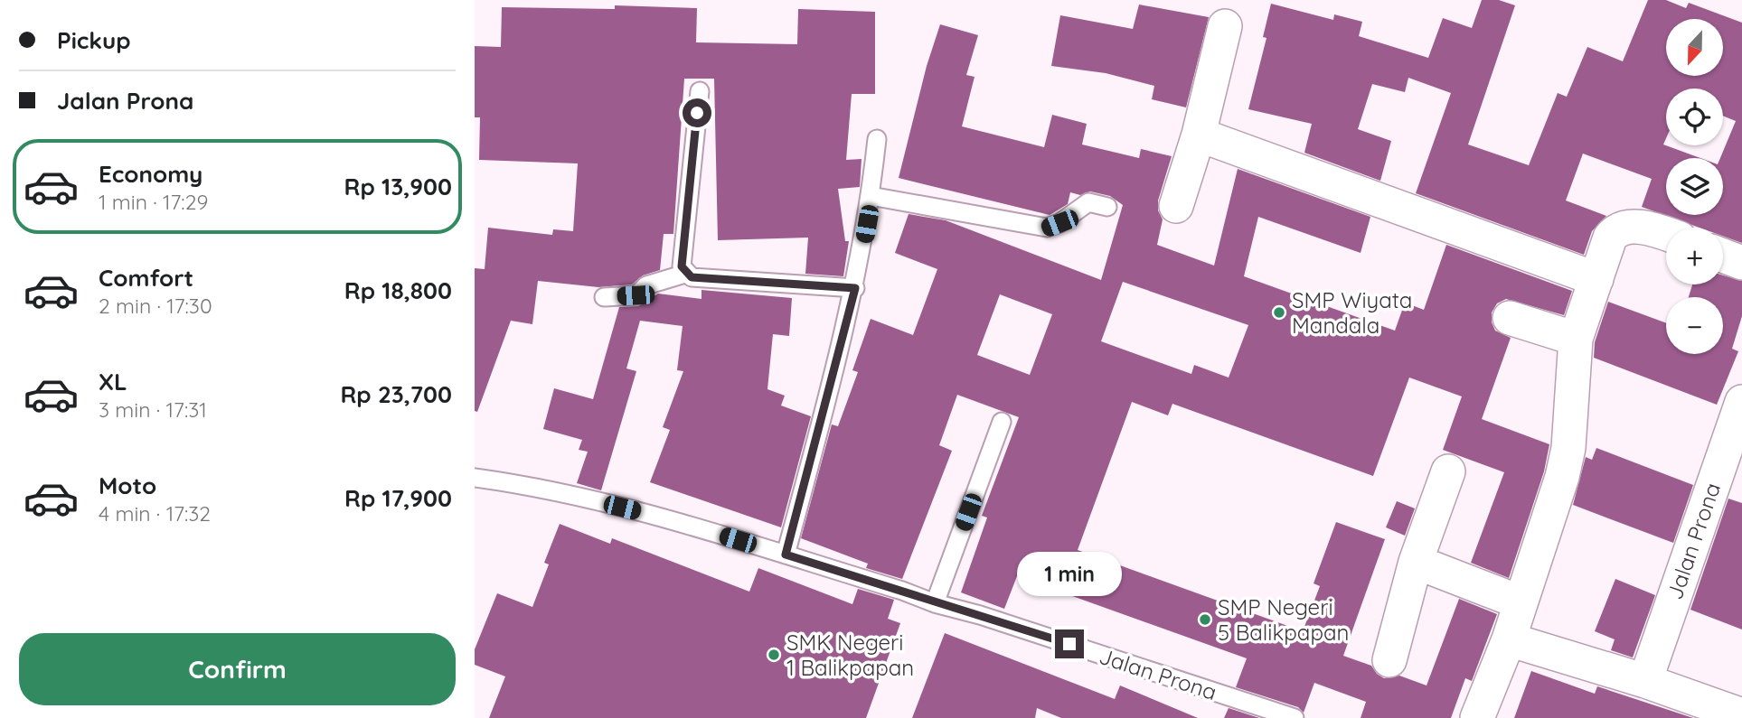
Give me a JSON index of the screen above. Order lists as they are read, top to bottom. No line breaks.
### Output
{"streets":{"street":["Jalan Prona"]},"places":["SMP Wiyata Mandala","SMP Negeri 5 Balikpapan","SMK Negeri 1 Balikpapan"],"north":"bottom","page":{"banner":["Pickup","Jalan Prona"],"map_buttons":["+","−"],"list":[{"name":"Economy","note":"1 min · 17:29","value":"Rp 13,900"},{"name":"Comfort","note":"2 min · 17:30","value":"Rp 18,800"},{"name":"XL","note":"3 min · 17:31","value":"Rp 23,700"},{"name":"Moto","note":"4 min · 17:32","value":"Rp 17,900"}],"bubble":"1 min","buttons":"Confirm"}}
